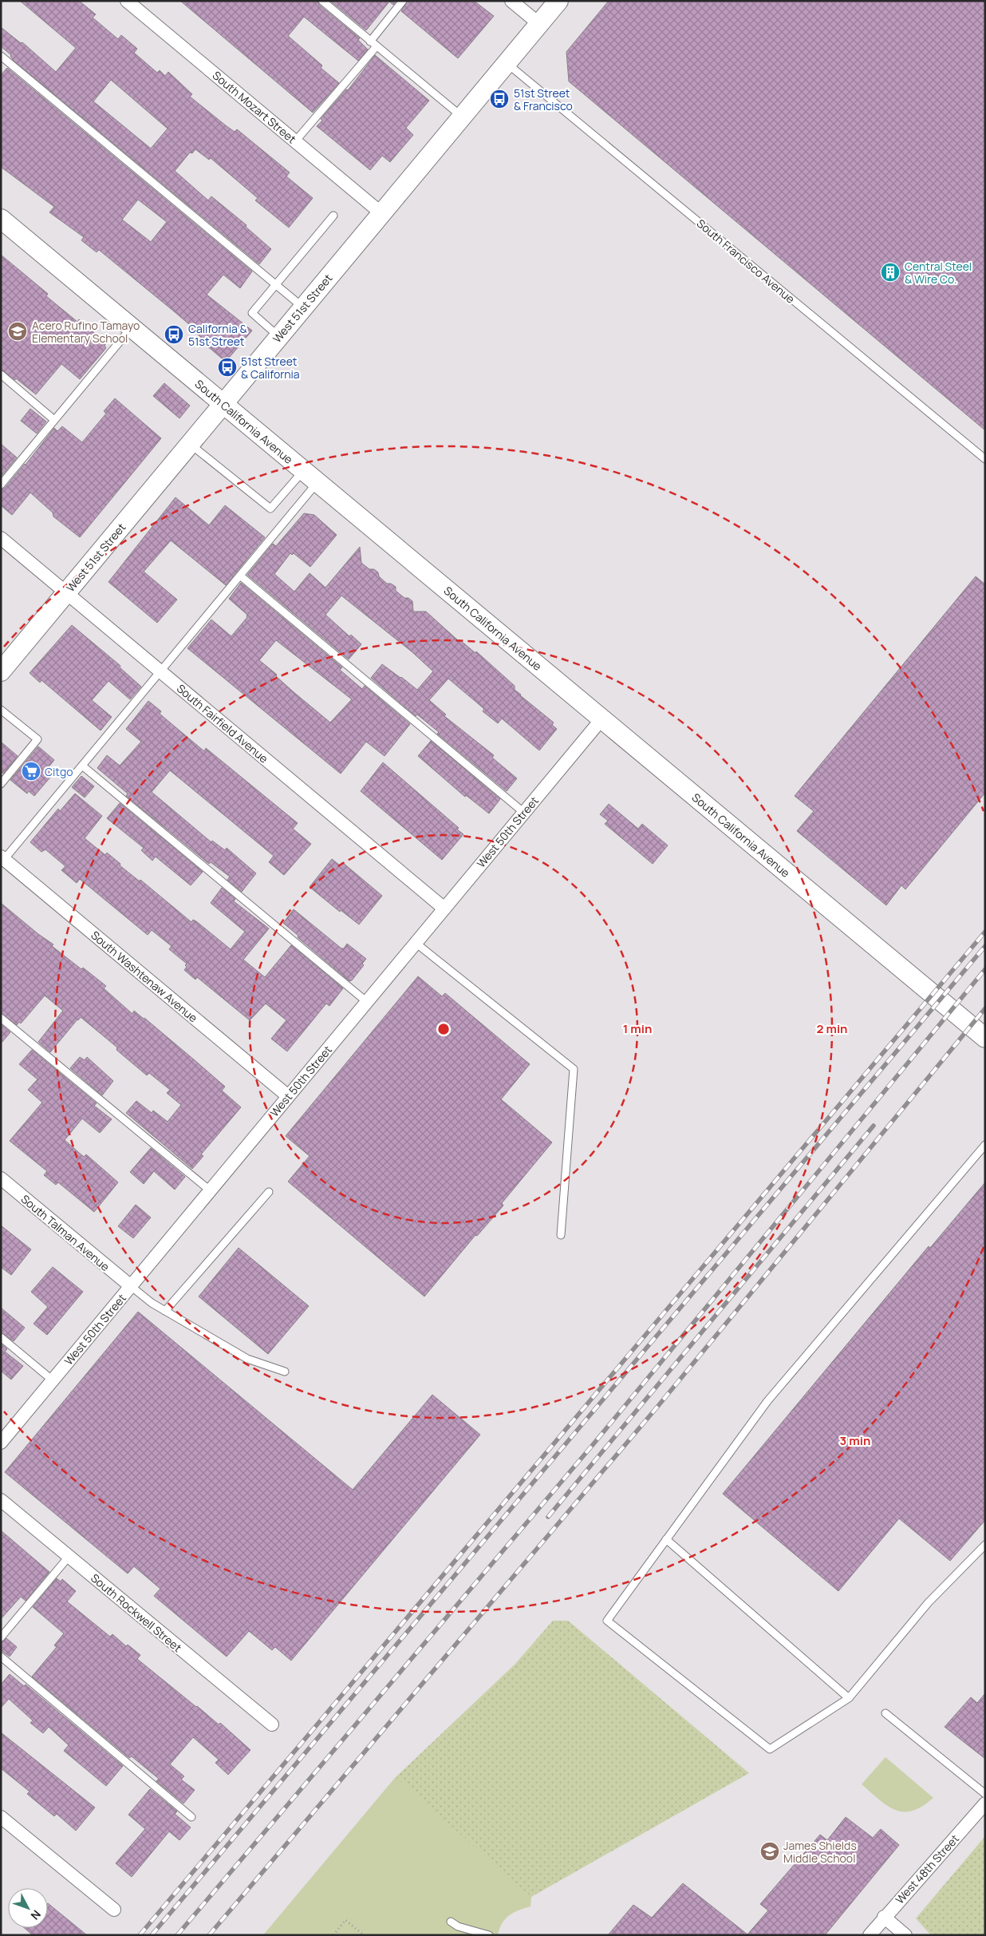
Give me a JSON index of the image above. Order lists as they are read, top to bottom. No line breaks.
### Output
{"streets":{"street":["South Mozart Street","West 51st Street","South California Avenue","South Fairfield Avenue","West 50th Street","South Washtenaw Avenue","South Talman Avenue","South Rockwell Street","West 48th Street"],"lane":["South Francisco Avenue"]},"crossings":[["South Mozart Street","West 51st Street"],["South Francisco Avenue","West 51st Street"],["West 51st Street","South California Avenue"],["West 51st Street","South Fairfield Avenue"],["South California Avenue","West 50th Street"],["South Fairfield Avenue","West 50th Street"],["West 50th Street","South Washtenaw Avenue"],["West 50th Street","South Talman Avenue"]],"places":{"bus stop":["51st Street & Francisco","California & 51st Street","51st Street & California"],"building":["Central Steel & Wire Co."],"school or university":["Acero Rufino Tamayo Elementary School","James Shields Middle School"],"supermarket":["Citgo"]},"north":"bottom right","rings":["1 min","2 min","3 min"]}
